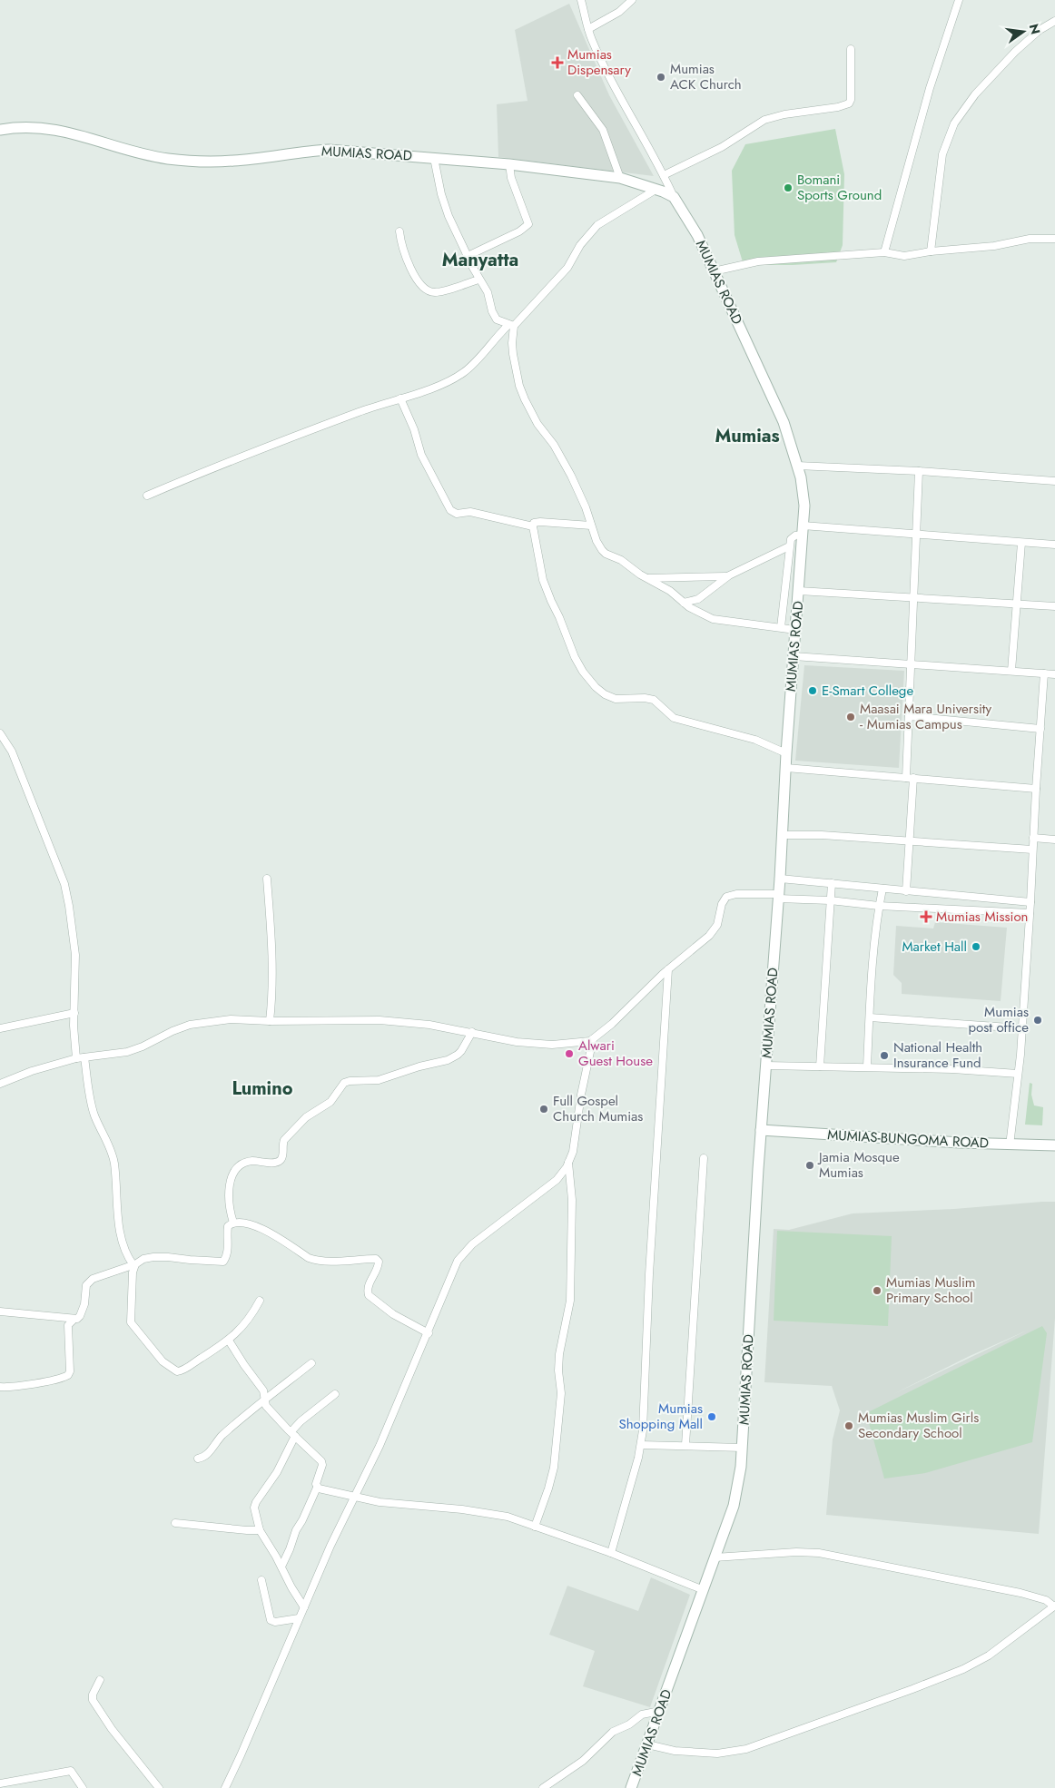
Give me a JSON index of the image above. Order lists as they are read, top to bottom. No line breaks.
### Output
{"streets":{"street":["MUMIAS ROAD","MUMIAS-BUNGOMA ROAD"]},"crossings":[["MUMIAS ROAD","MUMIAS-BUNGOMA ROAD"]],"districts":["Manyatta","Mumias","Lumino"],"places":{"health":["Mumias Dispensary","Mumias Mission"],"other":["Mumias ACK Church","Bomani Sports Ground","E-Smart College","Maasai Mara University - Mumias Campus","Market Hall","Mumias post office","Alwari Guest House","National Health Insurance Fund","Full Gospel Church Mumias","Jamia Mosque Mumias","Mumias Muslim Primary School","Mumias Shopping Mall","Mumias Muslim Girls Secondary School"]},"north":"right"}
